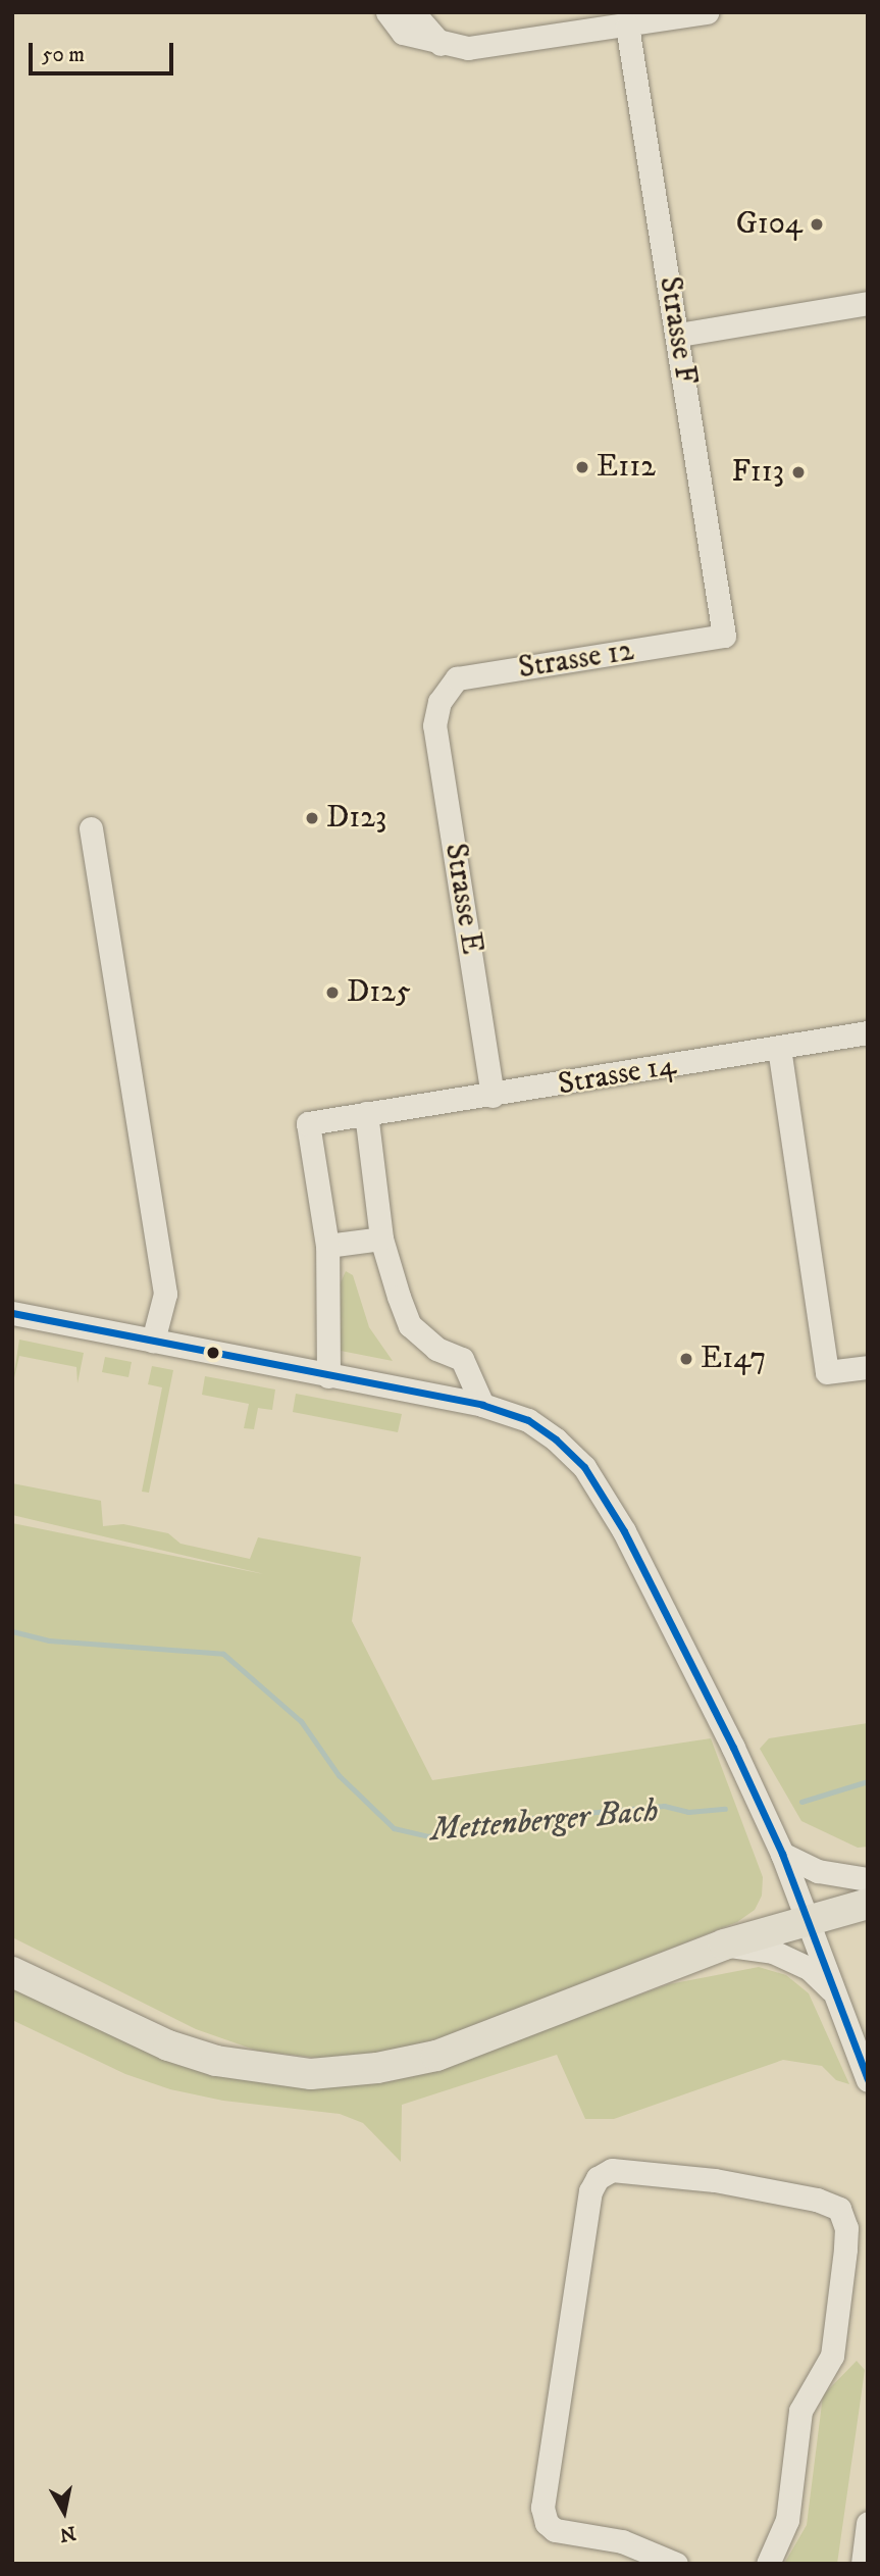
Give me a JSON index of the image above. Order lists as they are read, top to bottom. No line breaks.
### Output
{"streets":{"street":["Strasse F","Strasse 12","Strasse E","Strasse 14"]},"crossings":[["Strasse F","Strasse 12"],["Strasse 12","Strasse E"],["Strasse E","Strasse 14"]],"water":["Mettenberger Bach"],"places":["G104","E112","F113","D123","D125","E147"],"scale_bar":"50 m","north":"bottom"}
